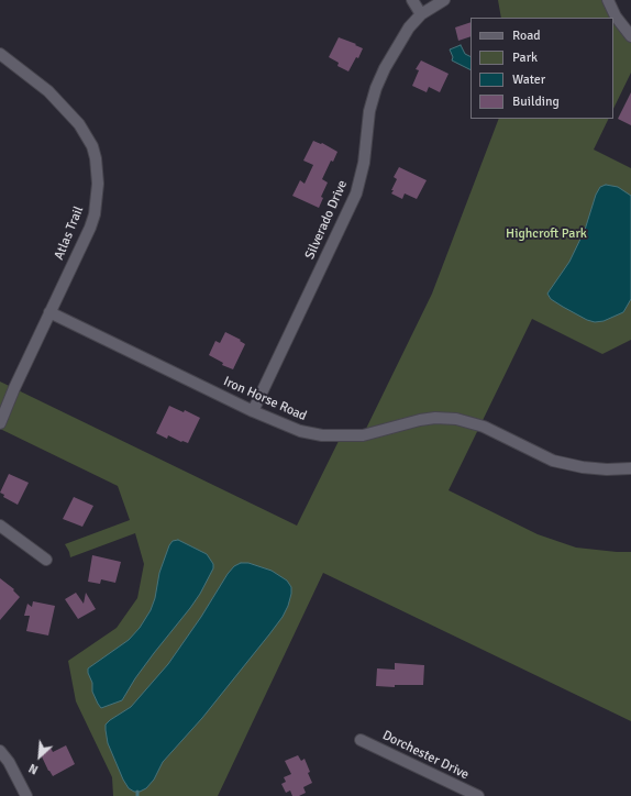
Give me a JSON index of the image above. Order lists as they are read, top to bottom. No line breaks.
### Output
{"streets":{"street":["Silverado Drive","Atlas Trail","Iron Horse Road","Dorchester Drive"]},"crossings":[["Silverado Drive","Iron Horse Road"],["Atlas Trail","Iron Horse Road"]],"parks":["Highcroft Park"],"legend":["Road","Park","Water","Building"],"north":"bottom left"}
